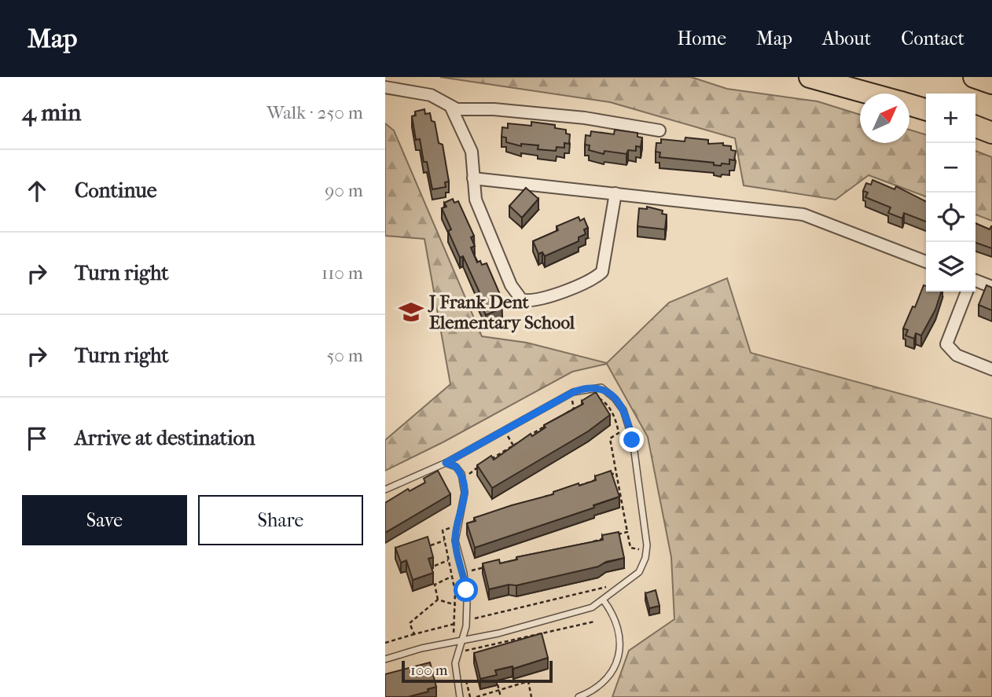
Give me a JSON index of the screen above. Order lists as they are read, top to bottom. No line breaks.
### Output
{"places":{"school or university":["J Frank Dent Elementary School"]},"scale_bar":"100 m","north":"top right","page":{"header":"Map","nav":["Home","Map","About","Contact"],"heading":["4 min","Walk · 250 m"],"map_buttons":["+","−"],"list":[["Continue","90 m"],["Turn right","110 m"],["Turn right","50 m"],"Arrive at destination"],"buttons":["Save","Share"],"scale":"100 m"}}
